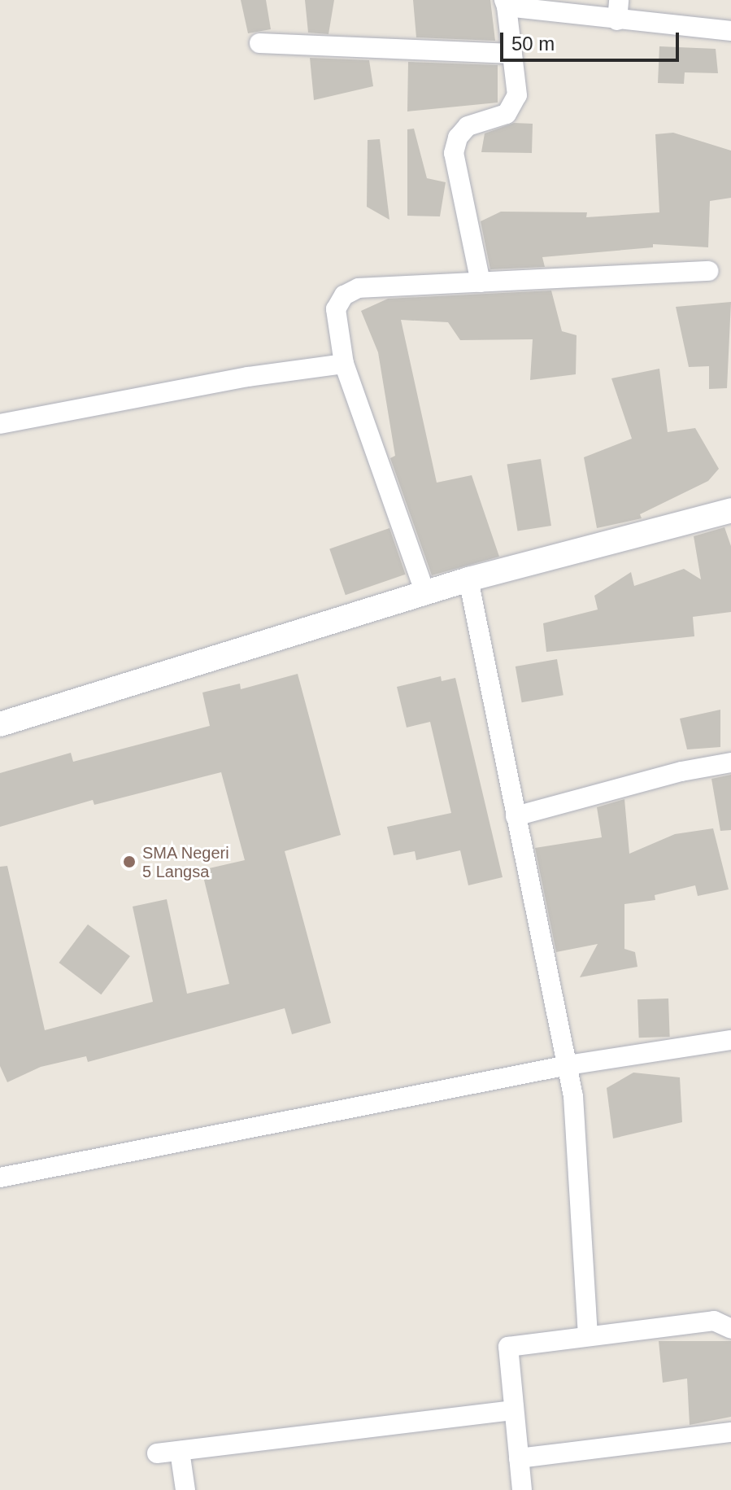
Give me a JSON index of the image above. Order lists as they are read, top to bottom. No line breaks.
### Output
{"places":["SMA Negeri 5 Langsa"],"scale_bar":"50 m"}
